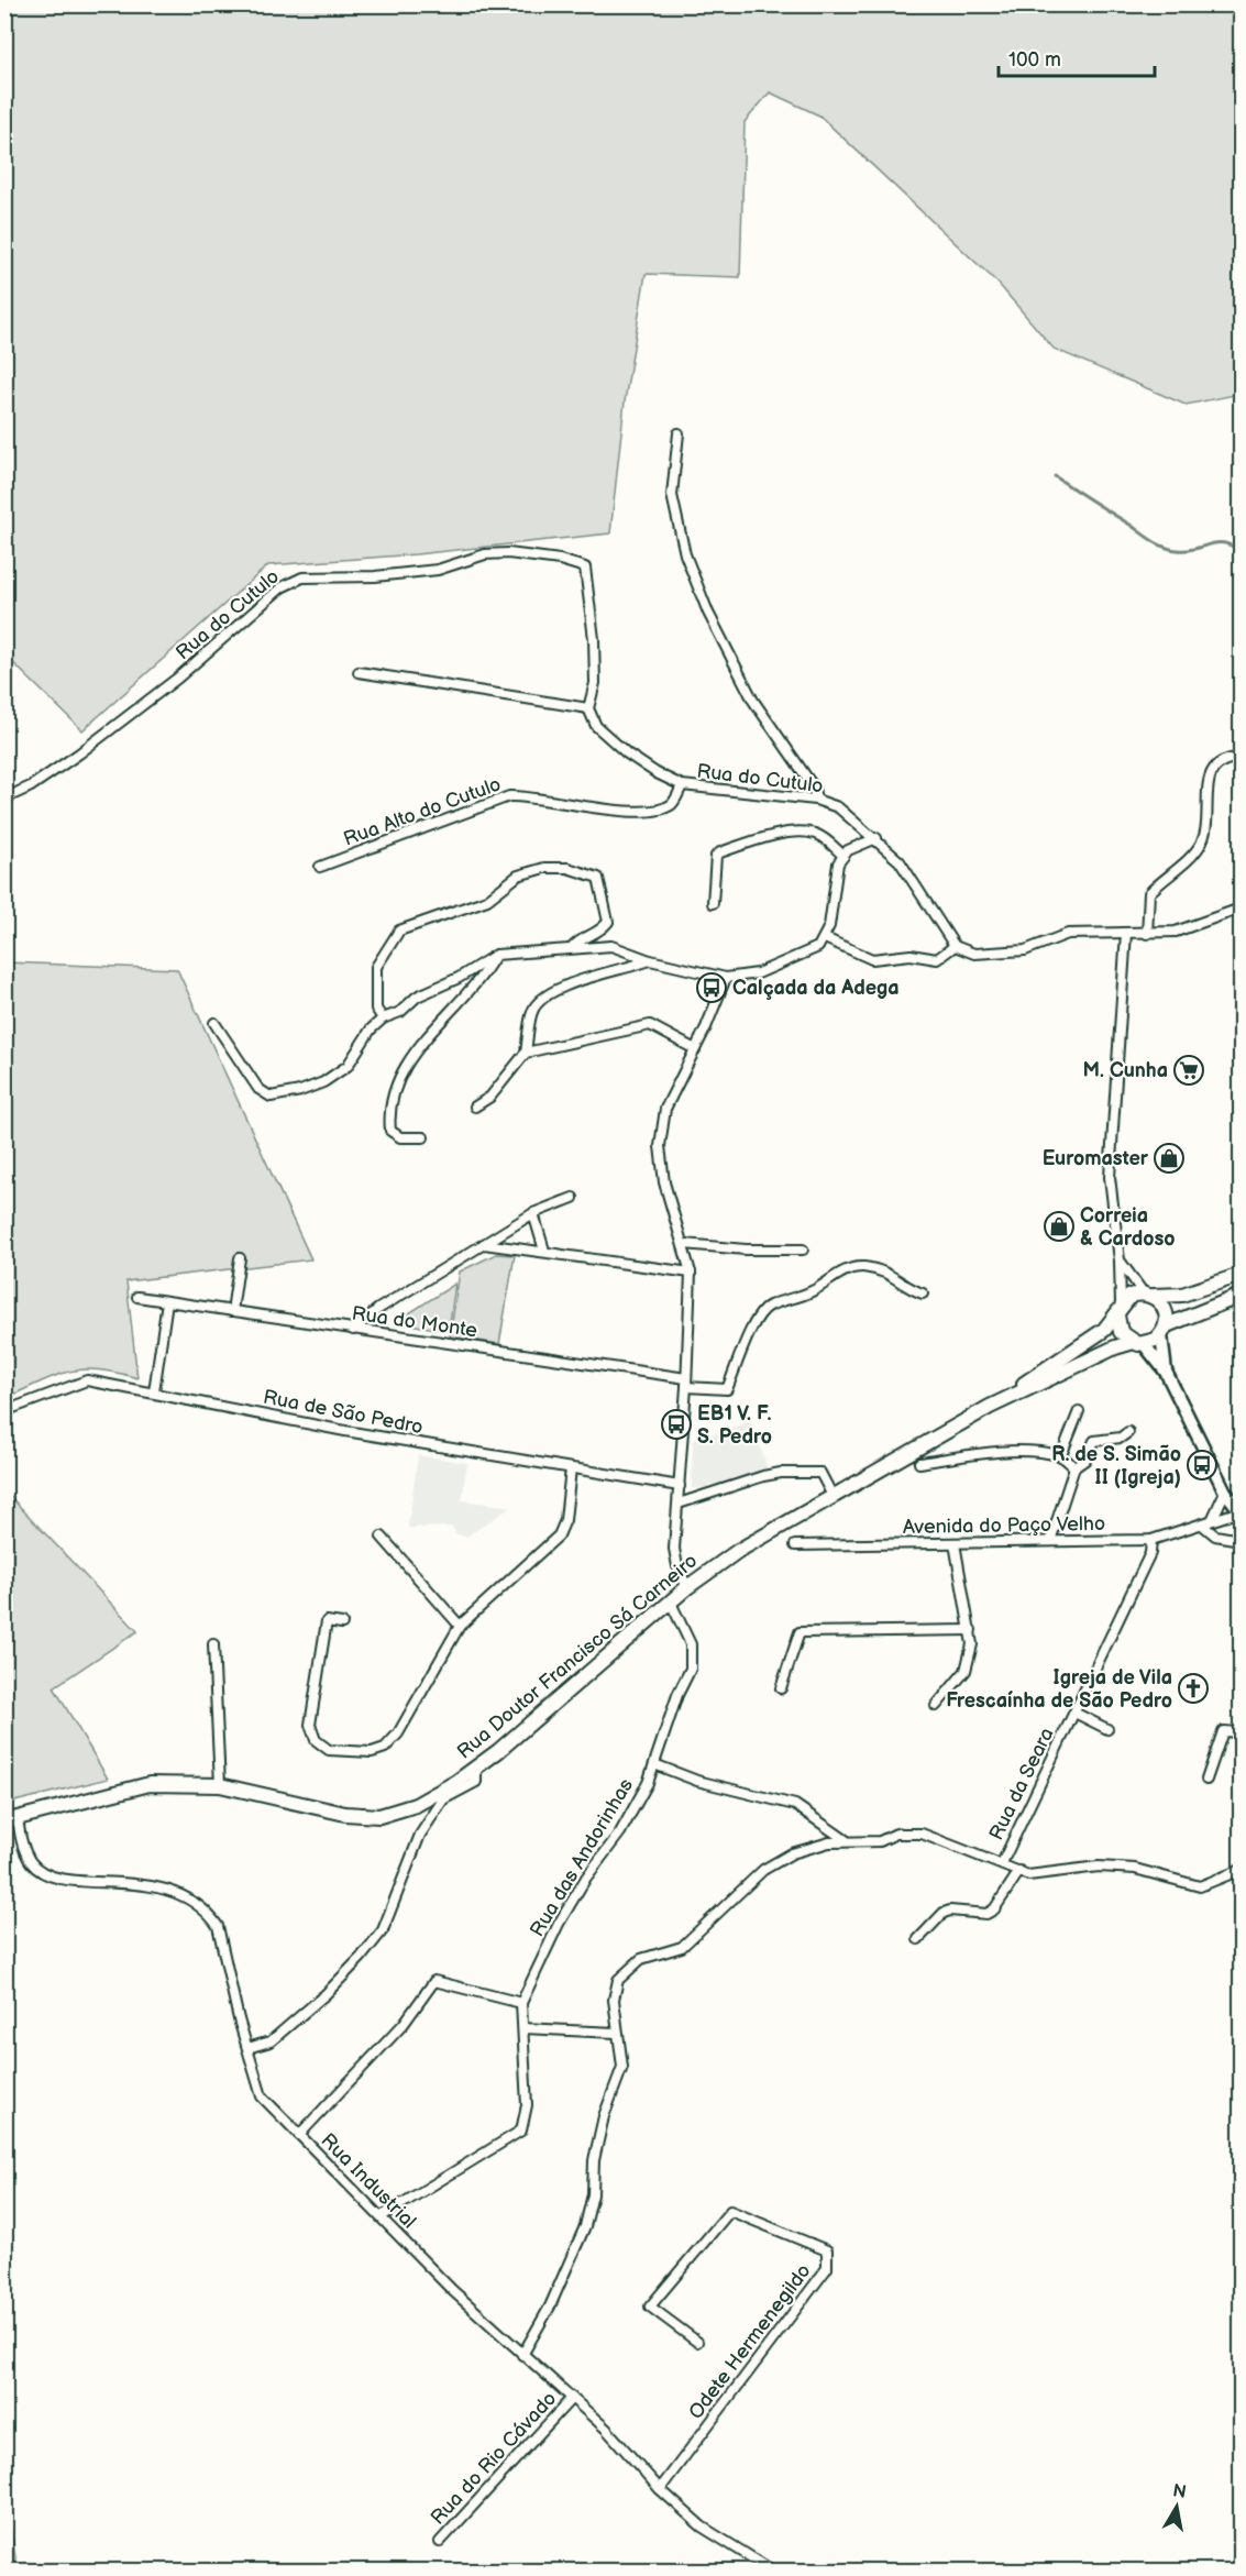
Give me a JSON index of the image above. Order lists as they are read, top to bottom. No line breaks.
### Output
{"streets":{"main road":["Rua Doutor Francisco Sá Carneiro"],"street":["Rua do Cutulo","Rua Alto do Cutulo","Rua do Monte","Rua de São Pedro","Avenida do Paço Velho","Rua da Seara","Rua das Andorinhas","Rua Industrial","Odete Hermenegildo","Rua do Rio Cávado"]},"crossings":[["Rua do Cutulo","Rua Alto do Cutulo"],["Avenida do Paço Velho","Rua da Seara"],["Rua Doutor Francisco Sá Carneiro","Rua das Andorinhas"],["Rua Doutor Francisco Sá Carneiro","Rua Industrial"],["Rua Industrial","Odete Hermenegildo"],["Rua Industrial","Rua do Rio Cávado"]],"places":{"bus stop":["Calçada da Adega","EB1 V. F. S. Pedro","R. de S. Simão II (Igreja)"],"supermarket":["M. Cunha"],"shop":["Euromaster","Correia & Cardoso"],"church":["Igreja de Vila Frescaínha de São Pedro"]},"scale_bar":"100 m","north":"top"}
